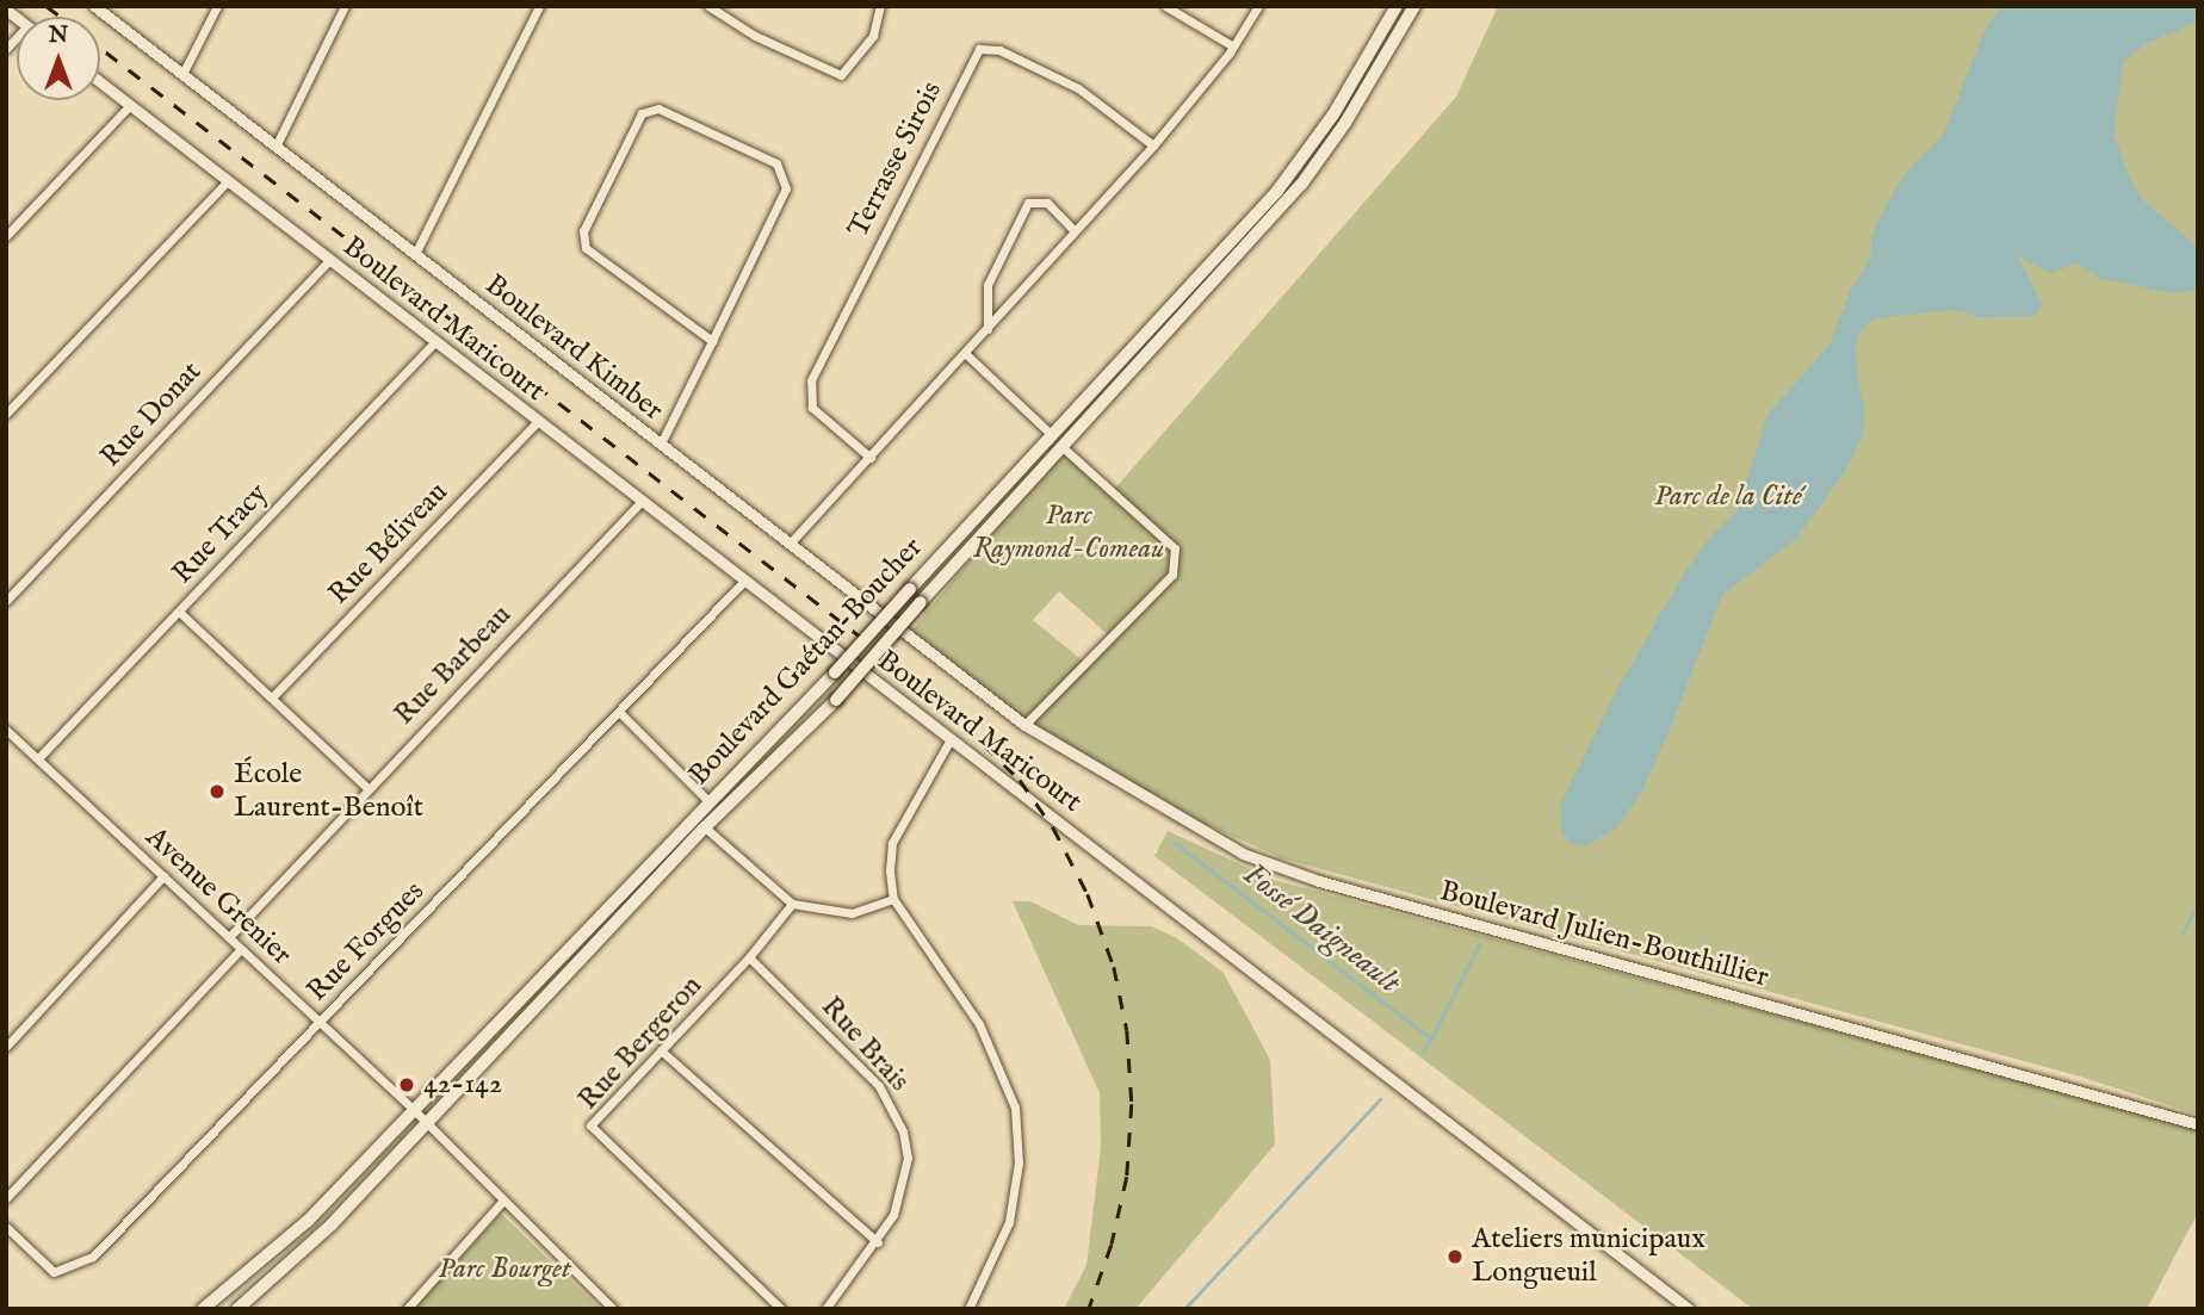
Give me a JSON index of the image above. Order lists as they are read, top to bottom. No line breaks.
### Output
{"streets":{"main road":["Boulevard Gaétan-Boucher"],"street":["Terrasse Sirois","Boulevard Maricourt","Boulevard Kimber","Rue Donat","Rue Tracy","Rue Béliveau","Rue Barbeau","Avenue Grenier","Boulevard Julien-Bouthillier","Rue Forgues","Rue Bergeron","Rue Brais"]},"crossings":[["Boulevard Maricourt","Rue Donat"],["Boulevard Maricourt","Rue Tracy"],["Boulevard Maricourt","Rue Béliveau"],["Boulevard Maricourt","Rue Barbeau"],["Boulevard Maricourt","Rue Forgues"],["Boulevard Kimber","Boulevard Julien-Bouthillier"],["Rue Tracy","Avenue Grenier"],["Boulevard Gaétan-Boucher","Avenue Grenier"],["Rue Barbeau","Avenue Grenier"],["Avenue Grenier","Rue Forgues"],["Rue Bergeron","Rue Brais"]],"water":["Fossé Daigneault"],"parks":["Parc de la Cité","Parc Raymond-Comeau","Parc Bourget"],"places":["École Laurent-Benoît","42-142","Ateliers municipaux Longueuil"],"north":"top"}
